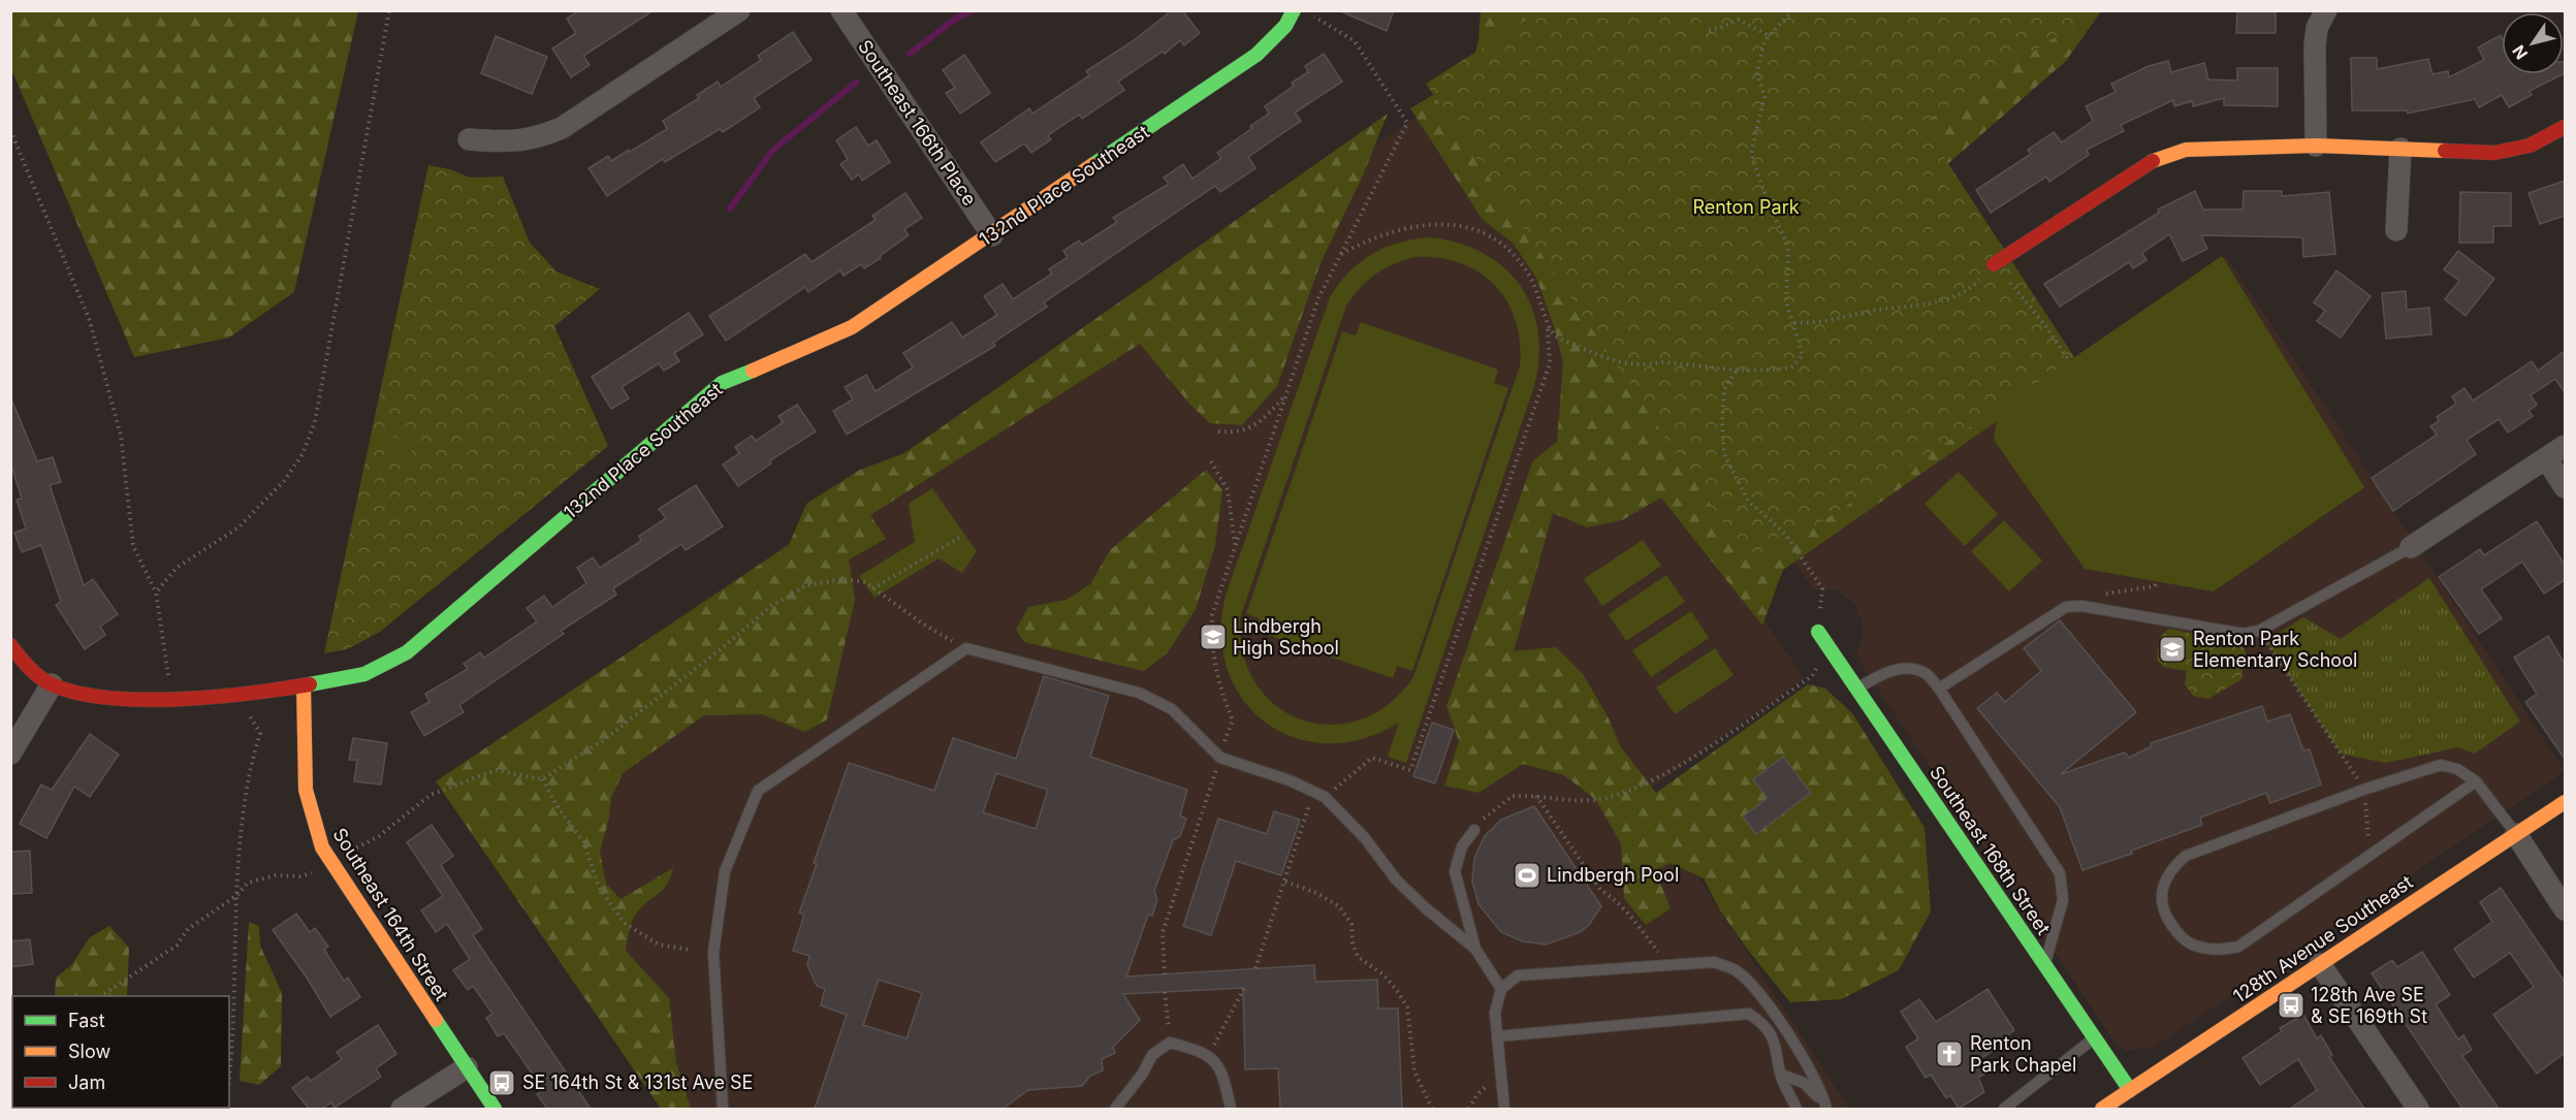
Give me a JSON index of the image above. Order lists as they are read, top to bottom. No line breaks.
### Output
{"streets":{"street":["Southeast 166th Place","132nd Place Southeast","Southeast 168th Street","Southeast 164th Street","128th Avenue Southeast"]},"crossings":[["Southeast 166th Place","132nd Place Southeast"],["132nd Place Southeast","Southeast 164th Street"],["Southeast 168th Street","128th Avenue Southeast"]],"parks":["Renton Park"],"places":{"school or university":["Lindbergh High School","Renton Park Elementary School"],"sports":["Lindbergh Pool"],"bus stop":["128th Ave SE & SE 169th St","SE 164th St & 131st Ave SE"],"church":["Renton Park Chapel"]},"legend":["Fast","Slow","Jam"],"north":"bottom left"}
